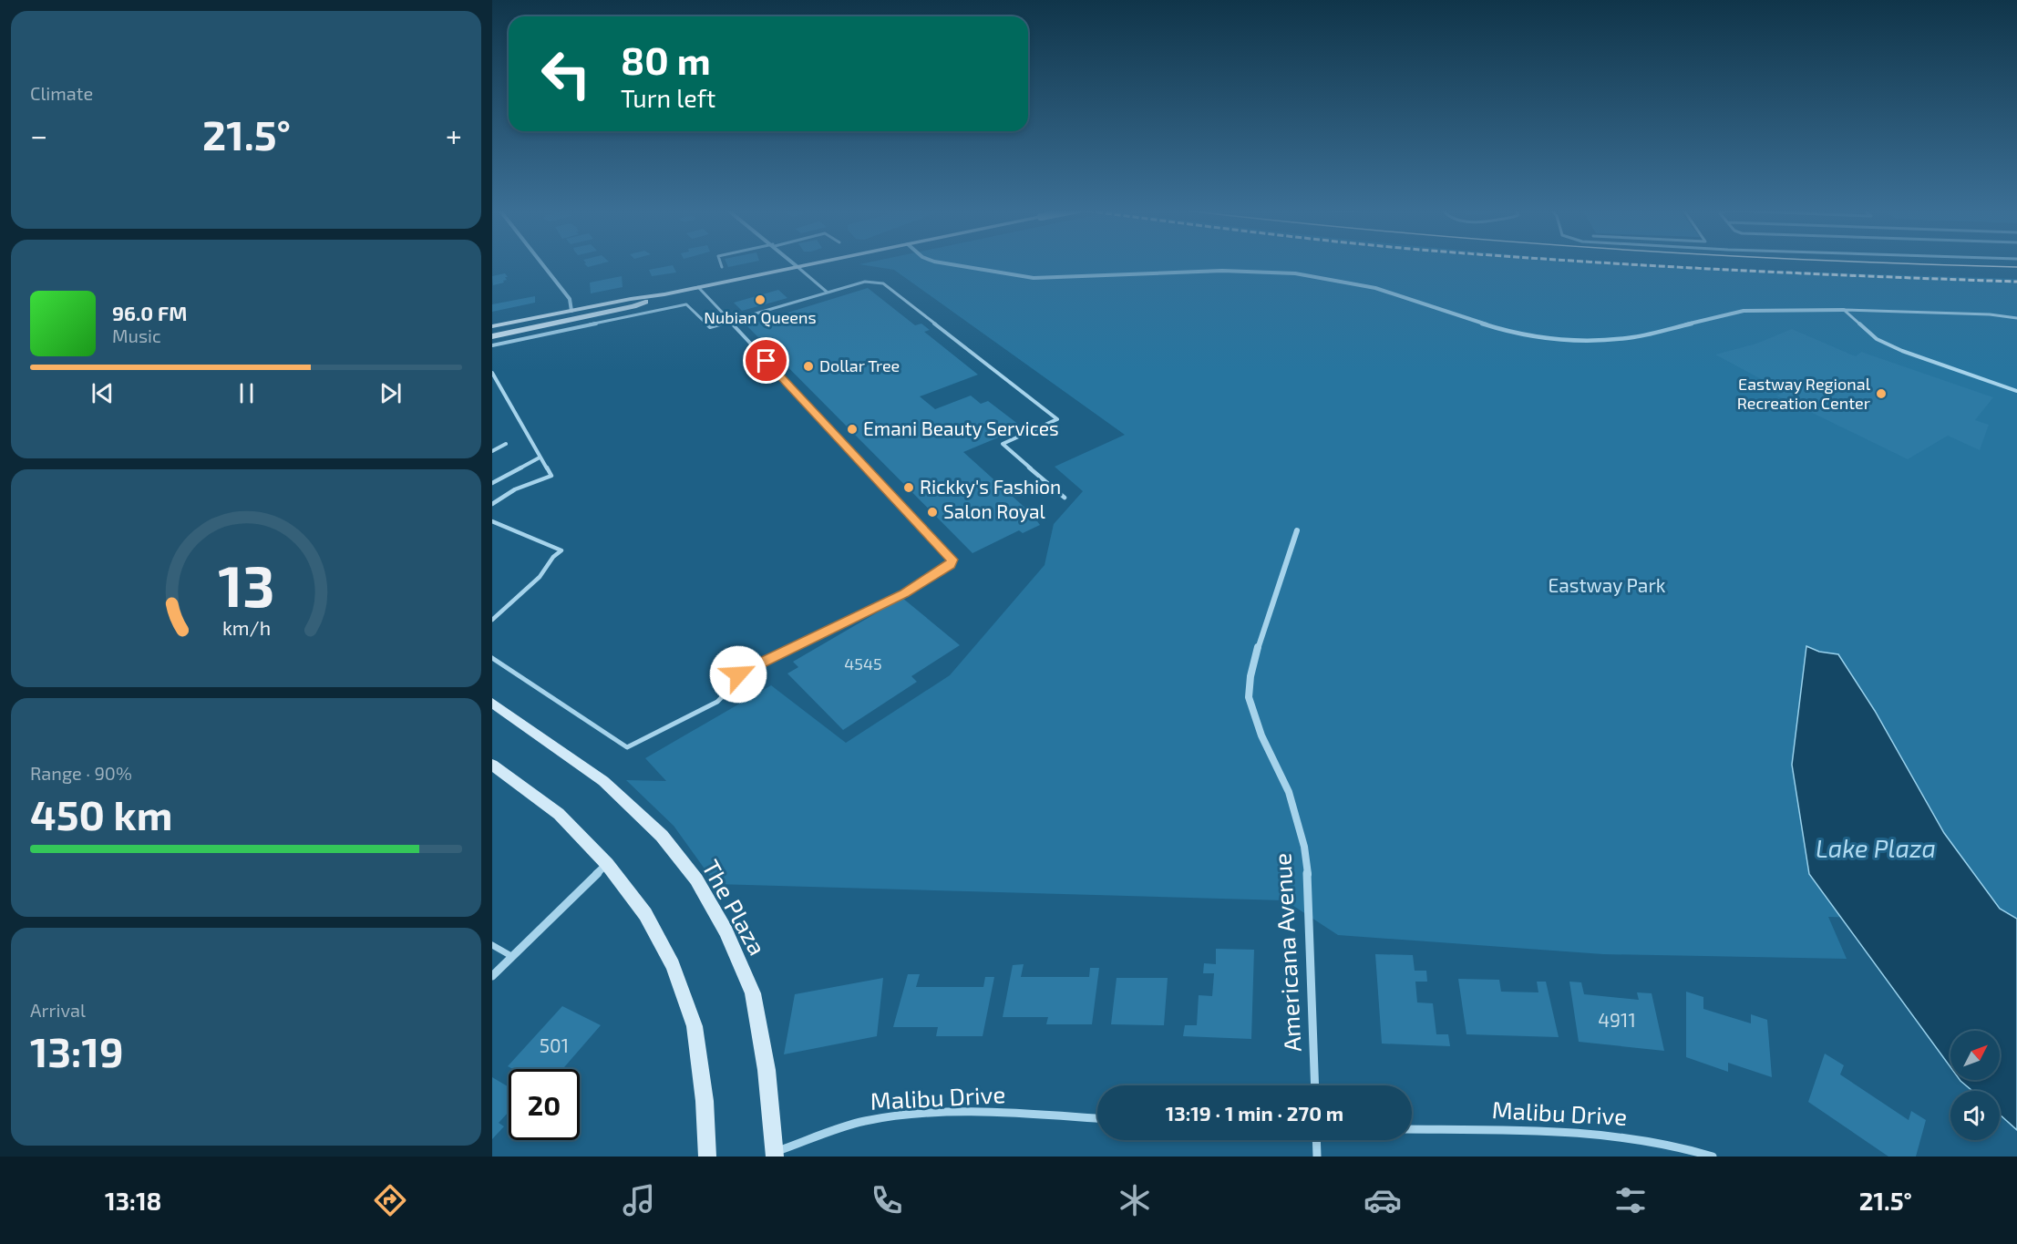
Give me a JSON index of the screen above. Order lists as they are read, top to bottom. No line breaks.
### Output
{"streets":{"main road":["The Plaza"],"street":["Americana Avenue","Malibu Drive"]},"crossings":[["The Plaza","Malibu Drive"]],"water":["Lake Plaza"],"parks":["Eastway Park"],"places":["Nubian Queens","Dollar Tree","Eastway Regional Recreation Center","Emani Beauty Services","Rickky's Fashion","Salon Royal"],"house_numbers":["4545","4911","501"],"north":"top right","page":{"tile":["Climate",["Range · 90%","450 km"],["Arrival","13:19"]],"turn":["80 m","Turn left"],"heat":["−","21.5°","+"],"song":["96.0 FM","Music"],"limit":"20","trip":"13:19 · 1 min · 270 m","tabs":["13:18","21.5°"],"gauge":["13","km/h"]}}
